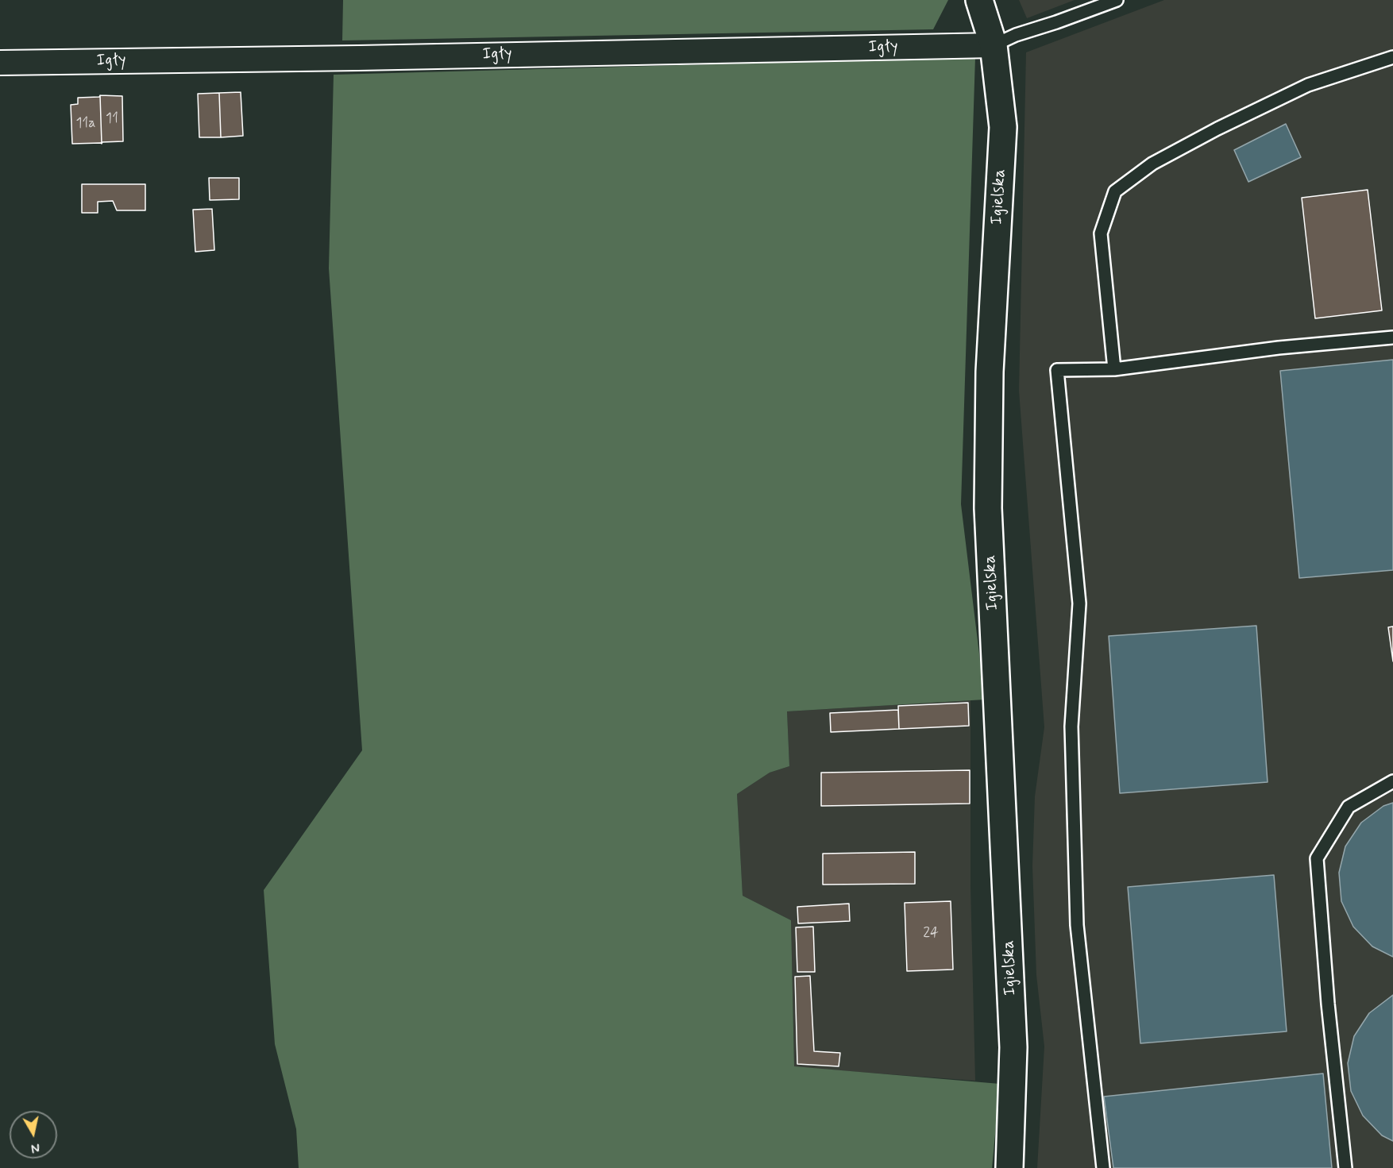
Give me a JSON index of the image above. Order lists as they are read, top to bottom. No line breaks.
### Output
{"streets":{"street":["Igły","Igielska"]},"crossings":[["Igły","Igielska"]],"house_numbers":["11","11a","24"],"north":"bottom"}
